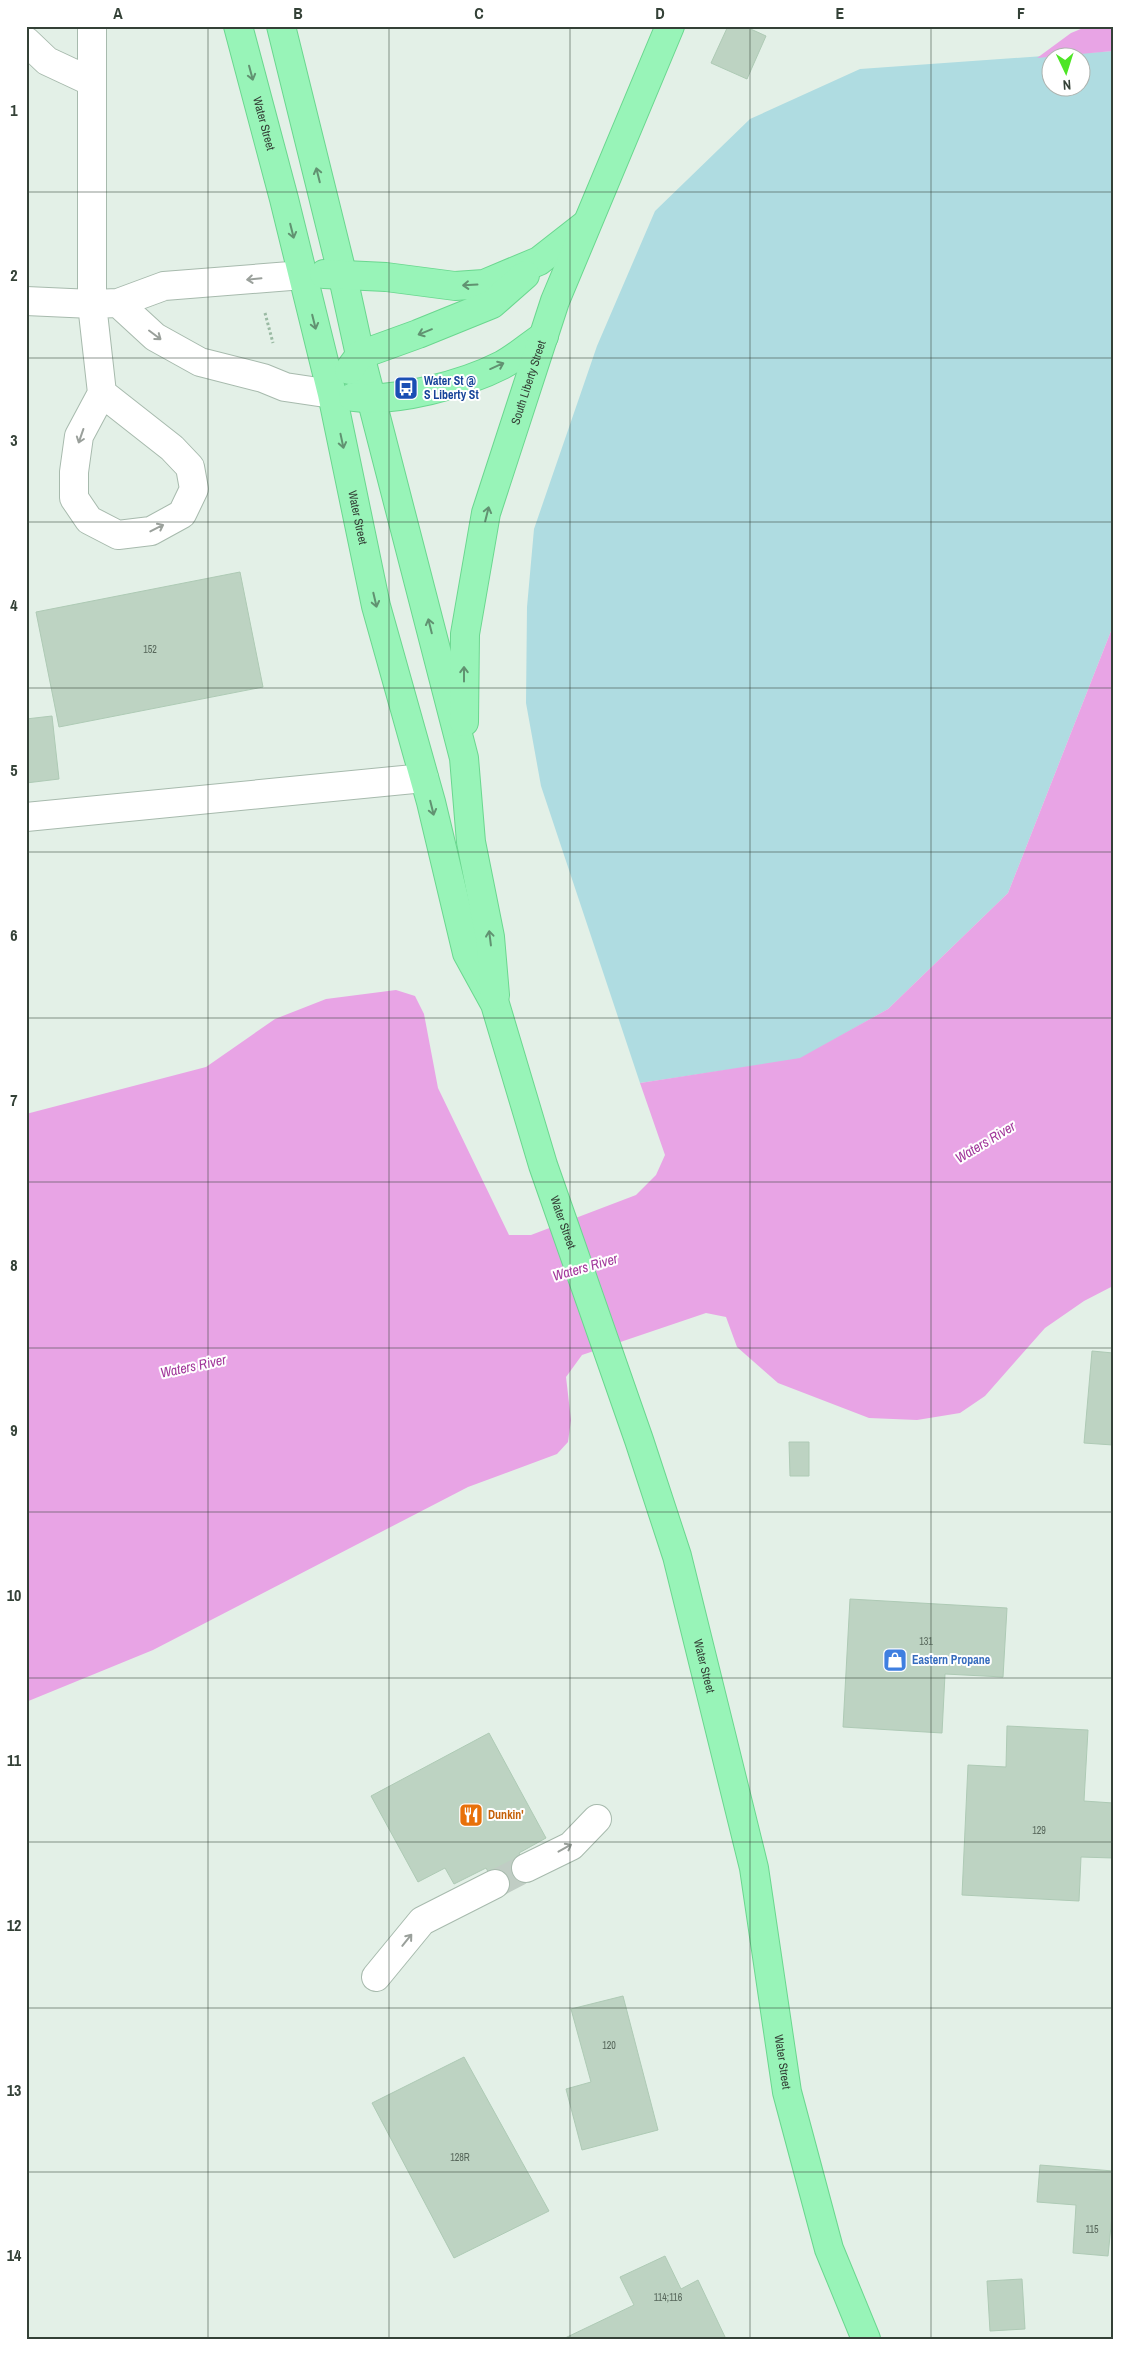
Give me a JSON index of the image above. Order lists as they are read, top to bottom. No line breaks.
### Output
{"streets":{"main road":["Water Street","South Liberty Street"]},"crossings":[["Water Street","South Liberty Street"]],"one_way":["South Liberty Street"],"water":["Waters River"],"places":{"bus stop":["Water St @ S Liberty St"],"shop":["Eastern Propane"],"restaurant":["Dunkin'"]},"house_numbers":["152","131","129","120","128R","115","114;116"],"north":"bottom","grid":{"columns":["A","B","C","D","E","F"],"rows":["1","2","3","4","5","6","7","8","9","10","11","12","13","14"]}}
